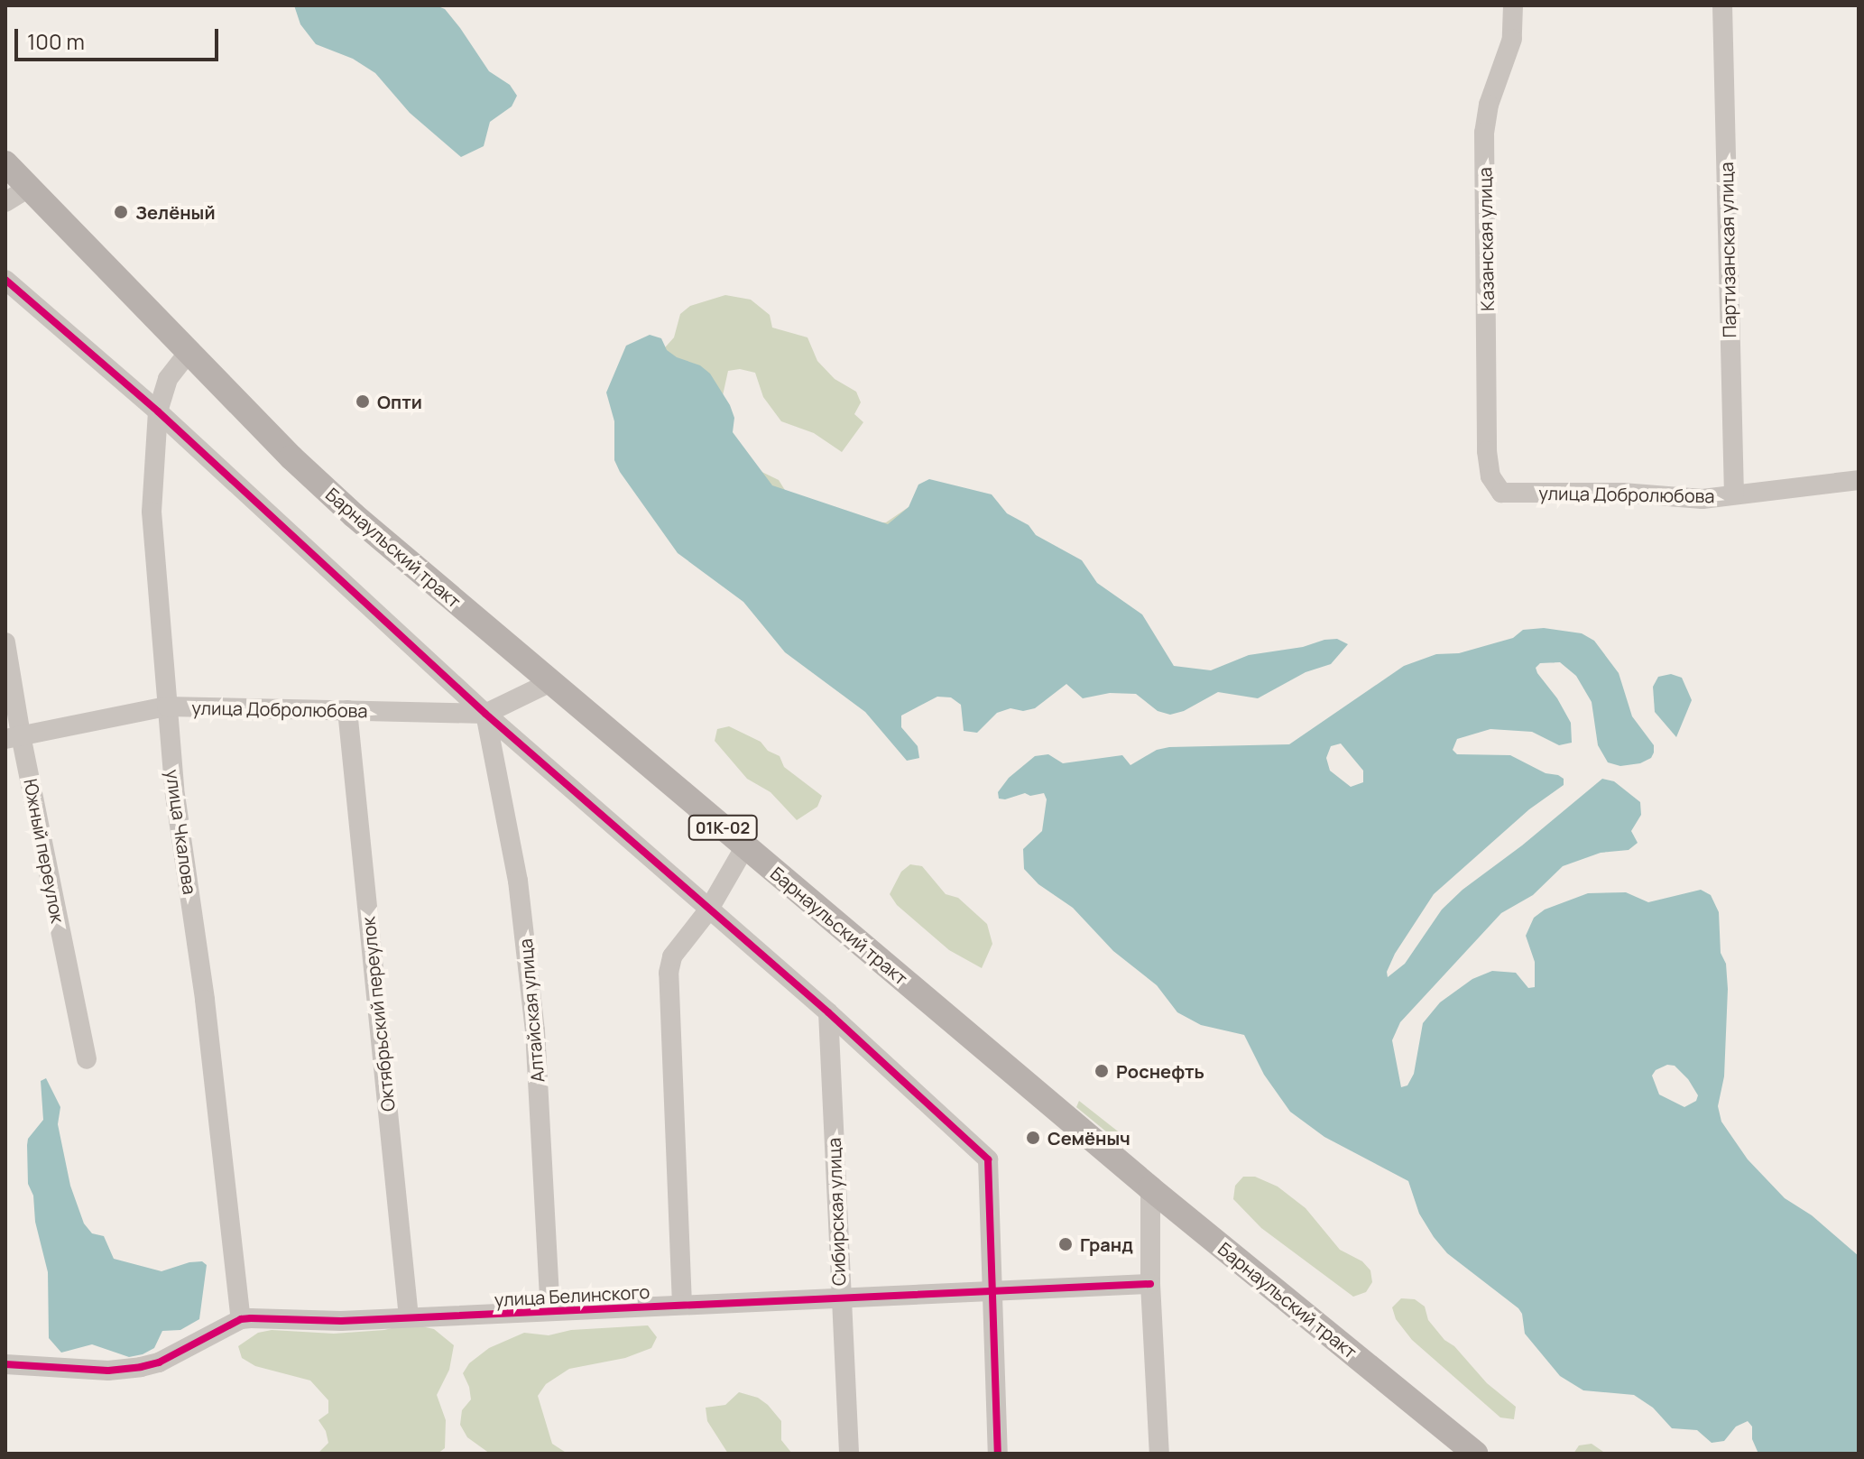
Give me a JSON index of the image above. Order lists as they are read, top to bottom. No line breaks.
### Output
{"streets":{"main road":["Барнаульский тракт","01К-02"],"street":["Казанская улица","Партизанская улица","улица Добролюбова","улица Чкалова","Южный переулок","Алтайская улица","Октябрьский переулок","Сибирская улица","улица Белинского"]},"crossings":[["Казанская улица","улица Добролюбова"],["Партизанская улица","улица Добролюбова"],["улица Добролюбова","Барнаульский тракт"],["улица Добролюбова","улица Чкалова"],["улица Добролюбова","Южный переулок"],["улица Добролюбова","Алтайская улица"],["улица Добролюбова","Октябрьский переулок"],["Барнаульский тракт","улица Чкалова"],["улица Чкалова","улица Белинского"],["Алтайская улица","улица Белинского"],["Октябрьский переулок","улица Белинского"],["Сибирская улица","улица Белинского"]],"places":["Зелёный","Опти","Роснефть","Семёныч","Гранд"],"scale_bar":"100 m"}
